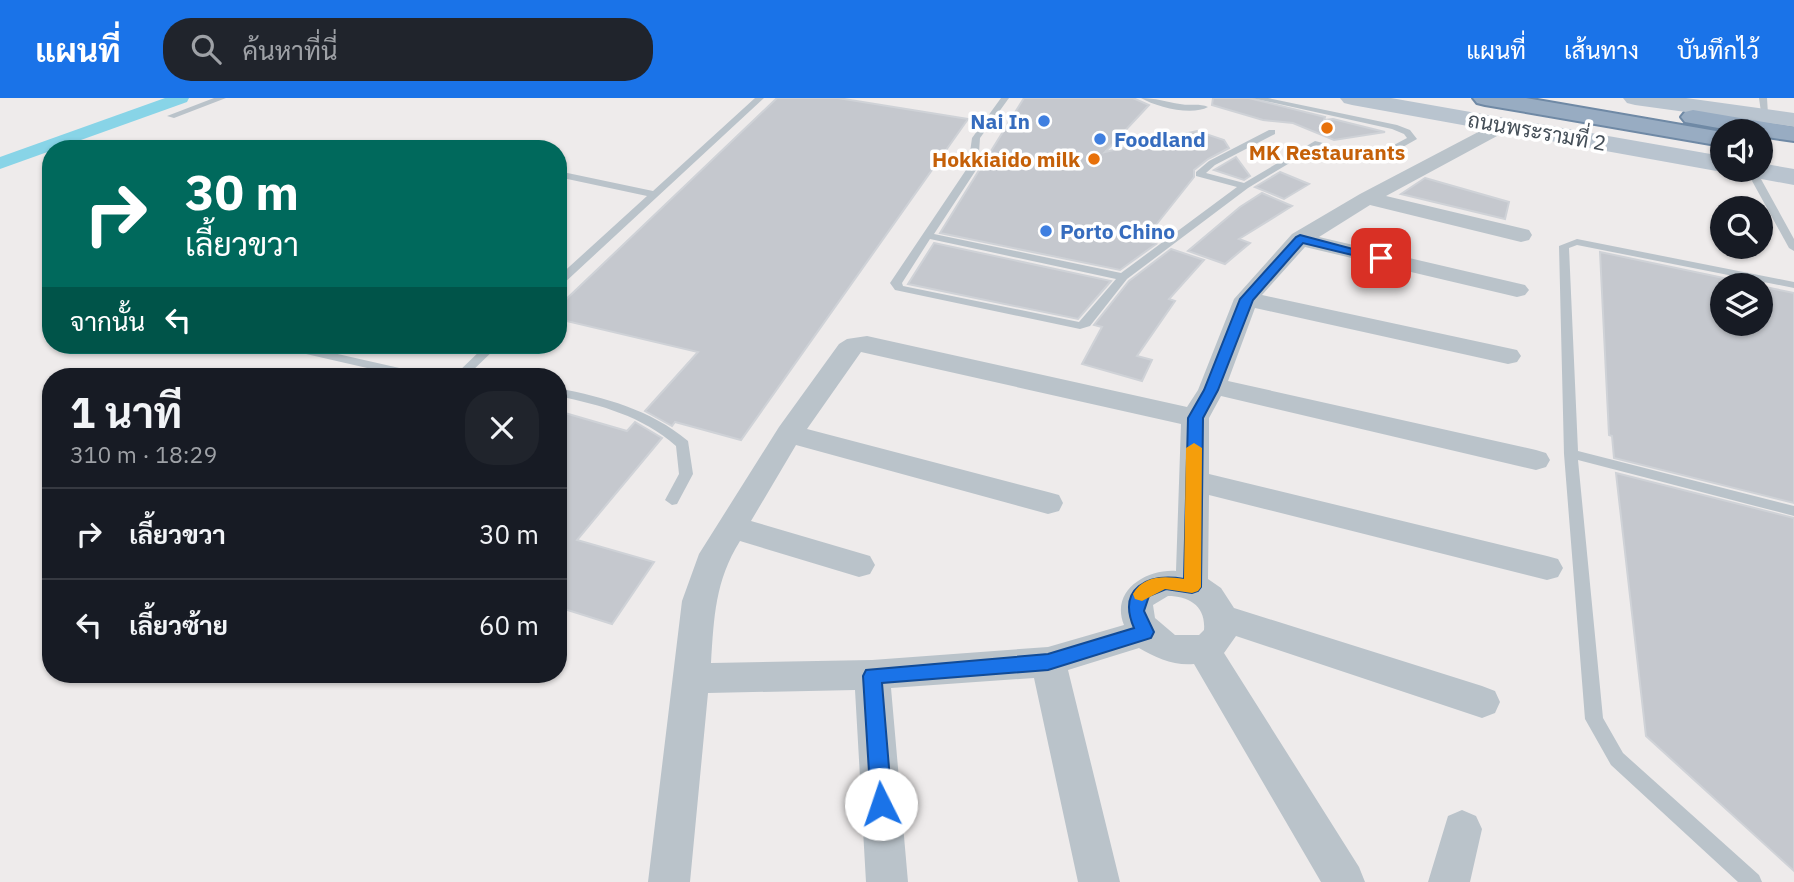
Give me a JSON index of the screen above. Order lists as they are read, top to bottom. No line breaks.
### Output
{"streets":{"highway":["ถนนพระรามที่ 2"]},"places":["Nai In","MK Restaurants","Foodland","Hokkiaido milk","Porto Chino"],"page":{"header":"แผนที่","search":"ค้นหาที่นี่","nav":["แผนที่","เส้นทาง","บันทึกไว้"],"turn":["30 m","เลี้ยวขวา"],"then":"จากนั้น","heading":["1 นาที","310 m · 18:29"],"list":[{"name":"เลี้ยวขวา","value":"30 m"},{"name":"เลี้ยวซ้าย","value":"60 m"}]}}
